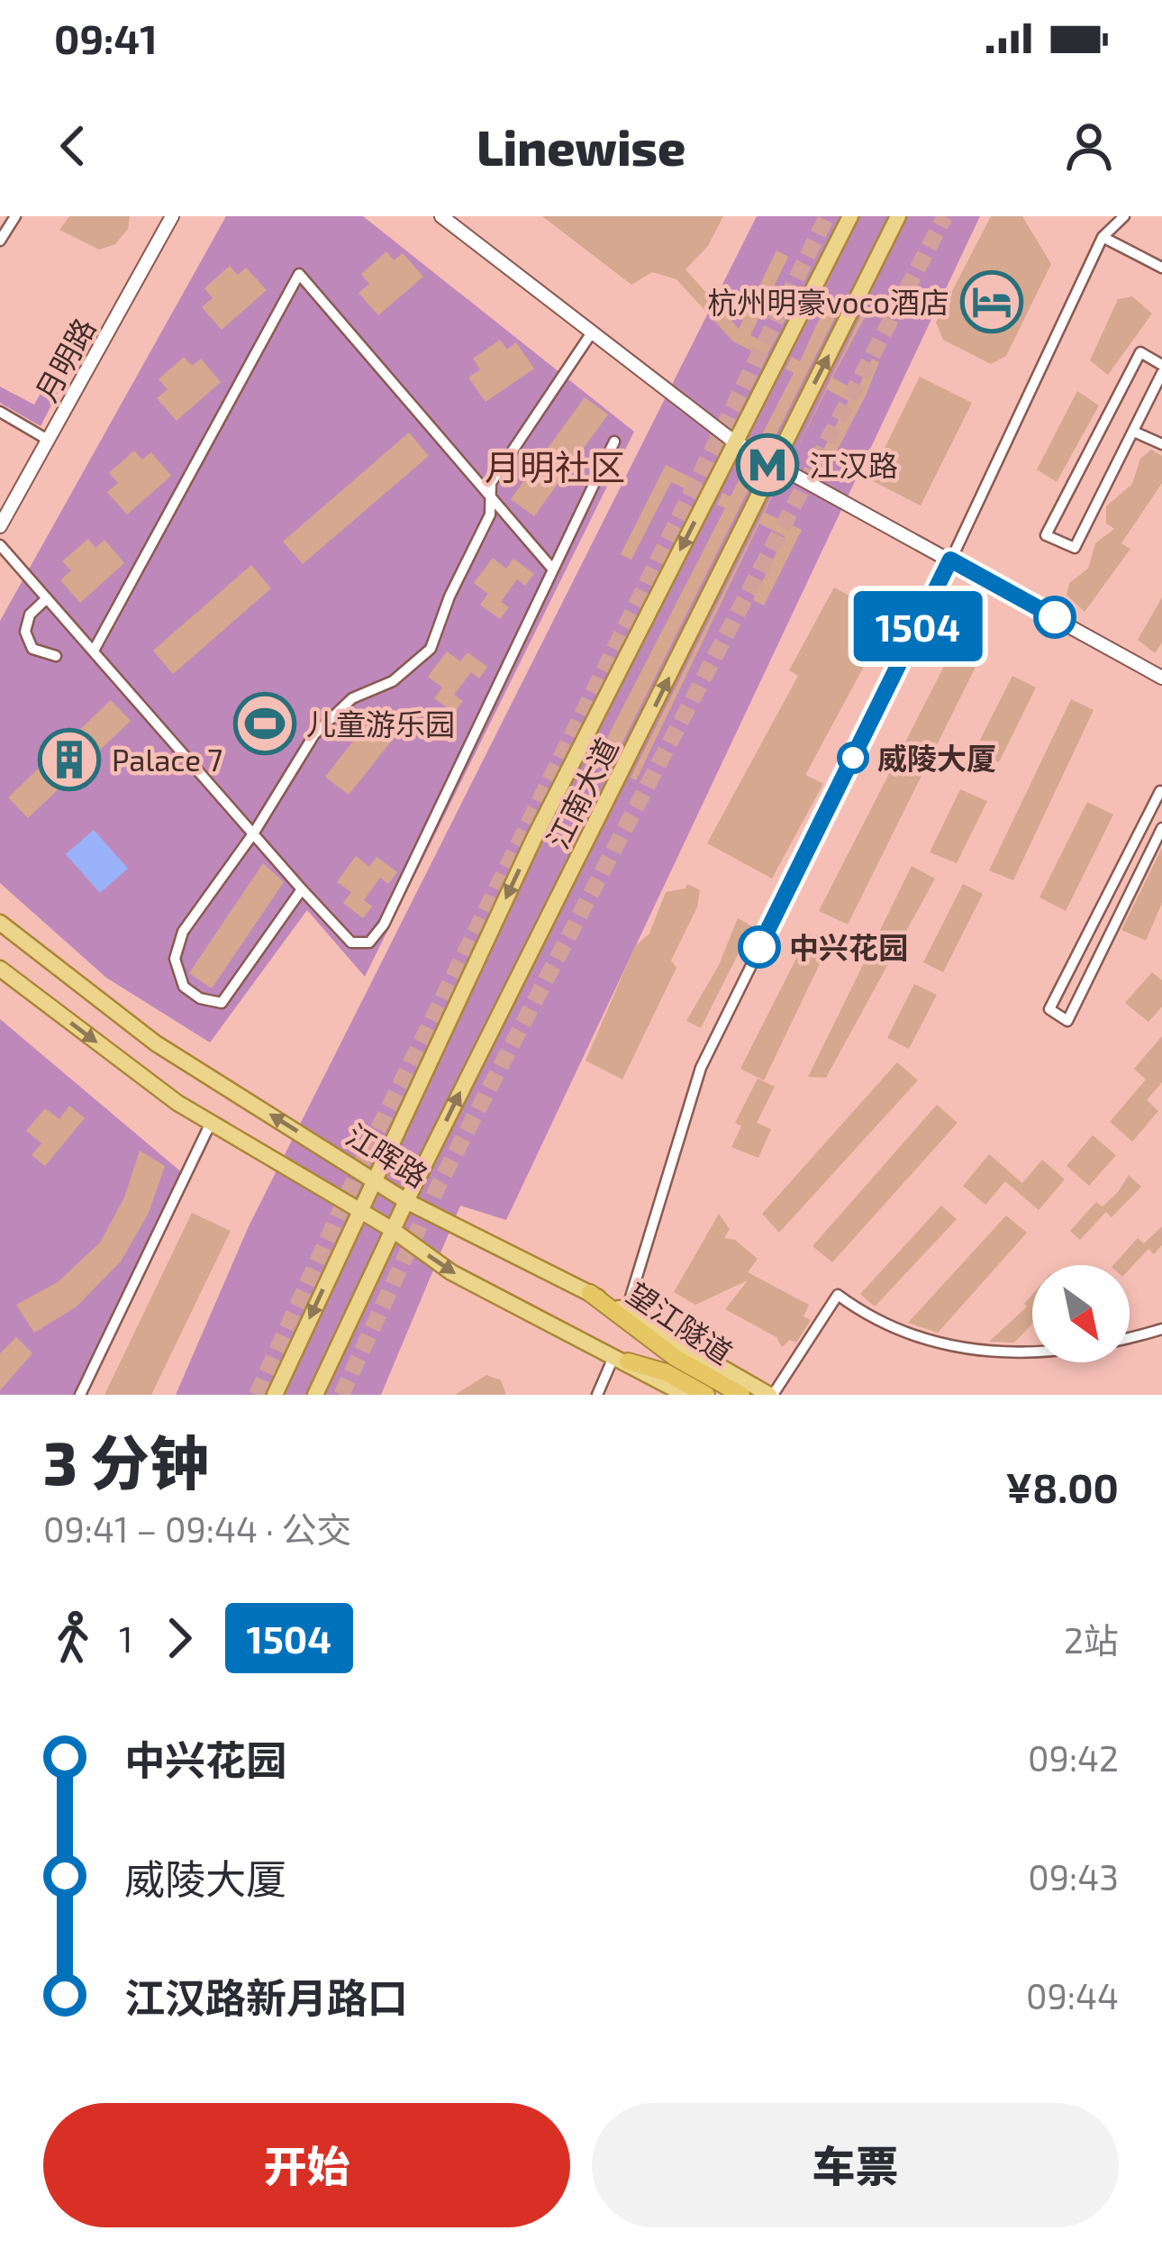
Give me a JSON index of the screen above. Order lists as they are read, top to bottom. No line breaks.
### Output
{"streets":{"highway":["望江隧道"],"main road":["江南大道","江晖路"],"street":["月明路"]},"crossings":[["江南大道","江晖路"],["江晖路","望江隧道"]],"districts":["月明社区"],"places":{"hotel":["杭州明豪voco酒店"],"metro station":["江汉路"],"sports":["儿童游乐园"],"other":["威陵大厦","中兴花园"],"building":["Palace 7"]},"lines":["bus line 1504"],"north":"bottom right","page":{"status":"09:41","header":"Linewise","on_map":"1504","heading":["3 分钟","09:41 – 09:44 · 公交","¥8.00"],"legs":["1","1504","2站"],"list":[{"name":"中兴花园","value":"09:42"},{"name":"威陵大厦","value":"09:43"},{"name":"江汉路新月路口","value":"09:44"}],"buttons":["开始","车票"]}}
